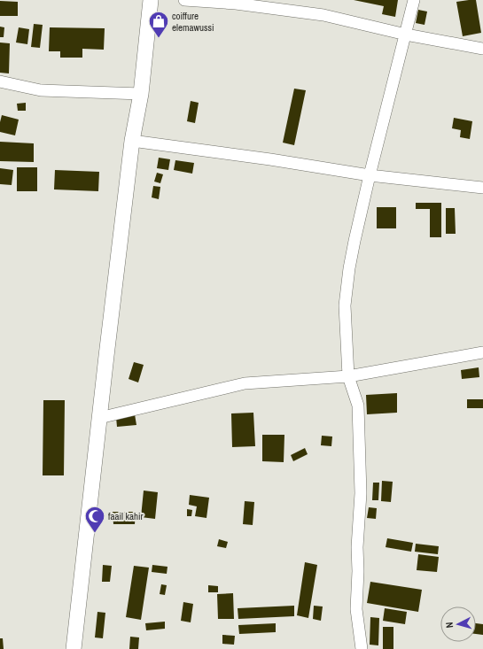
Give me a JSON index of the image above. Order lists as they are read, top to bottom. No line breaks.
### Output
{"places":{"shop":["coiffure elemawussi"],"mosque":["faail kahir"]},"north":"left"}
